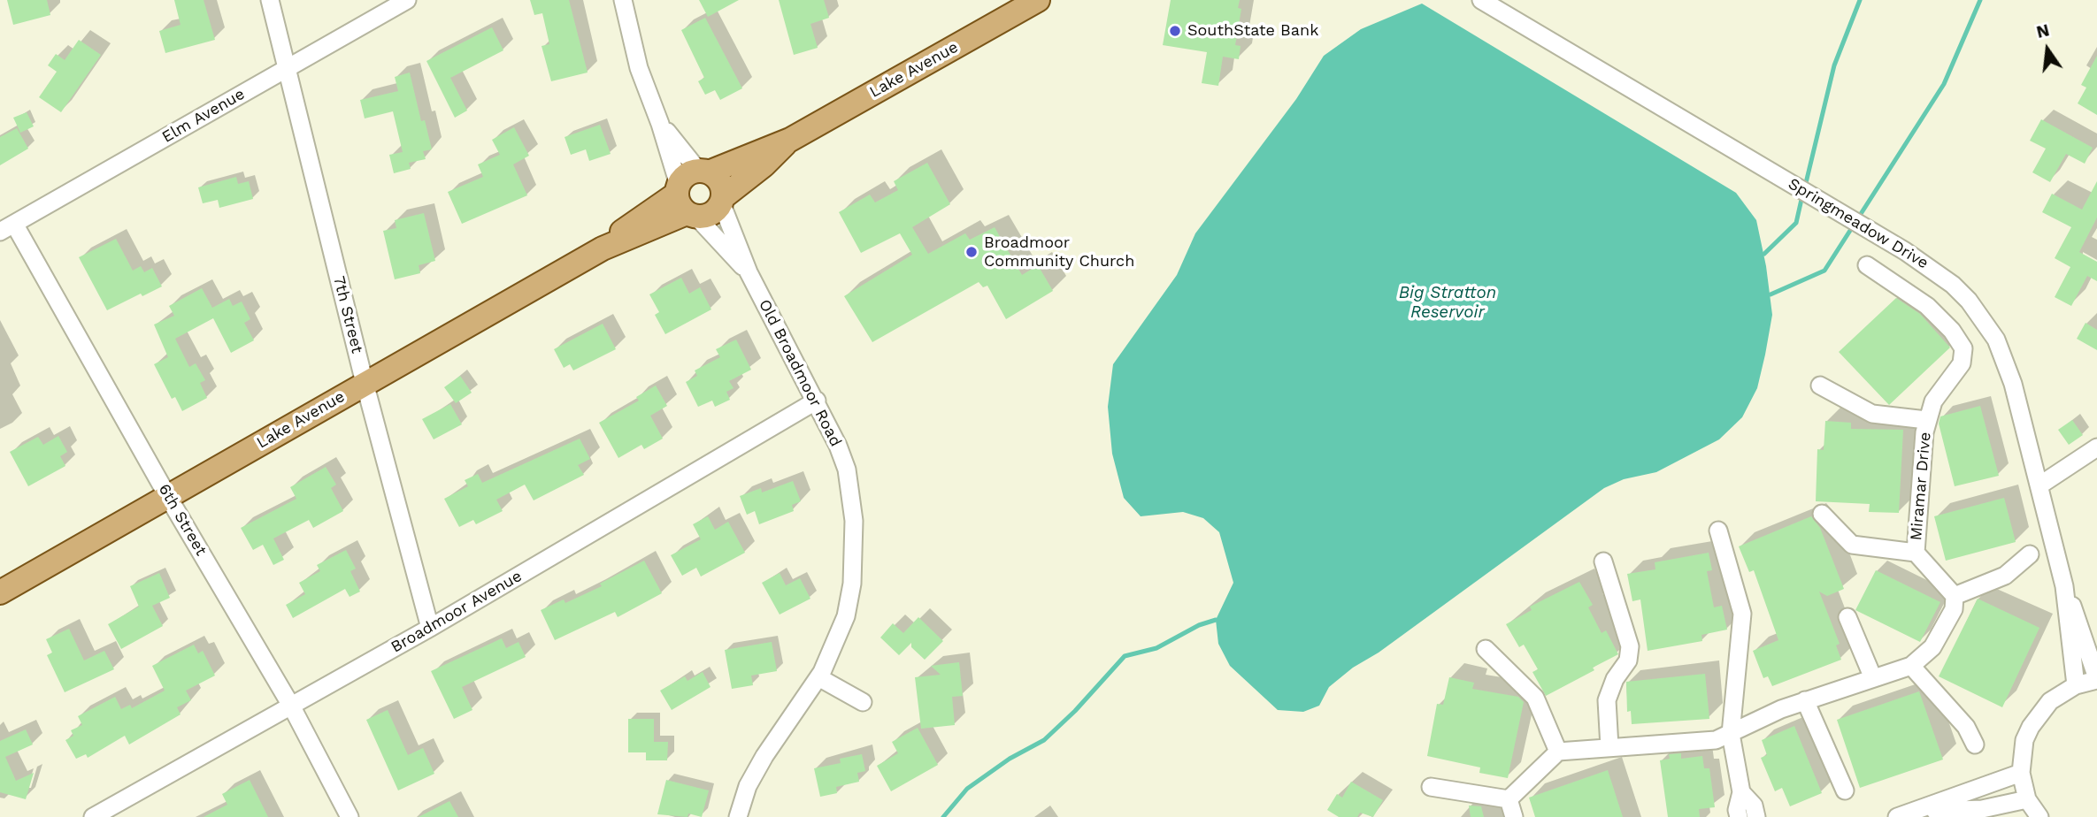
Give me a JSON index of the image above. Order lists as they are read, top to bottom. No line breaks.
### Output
{"streets":{"main road":["Lake Avenue"],"street":["Elm Avenue","Springmeadow Drive","7th Street","Old Broadmoor Road","Miramar Drive","6th Street","Broadmoor Avenue"]},"crossings":[["Lake Avenue","7th Street"],["Lake Avenue","Old Broadmoor Road"],["Lake Avenue","6th Street"],["Elm Avenue","7th Street"],["Elm Avenue","6th Street"],["7th Street","Broadmoor Avenue"],["Old Broadmoor Road","Broadmoor Avenue"],["6th Street","Broadmoor Avenue"]],"water":["Big Stratton Reservoir"],"places":["SouthState Bank","Broadmoor Community Church"],"north":"top"}
